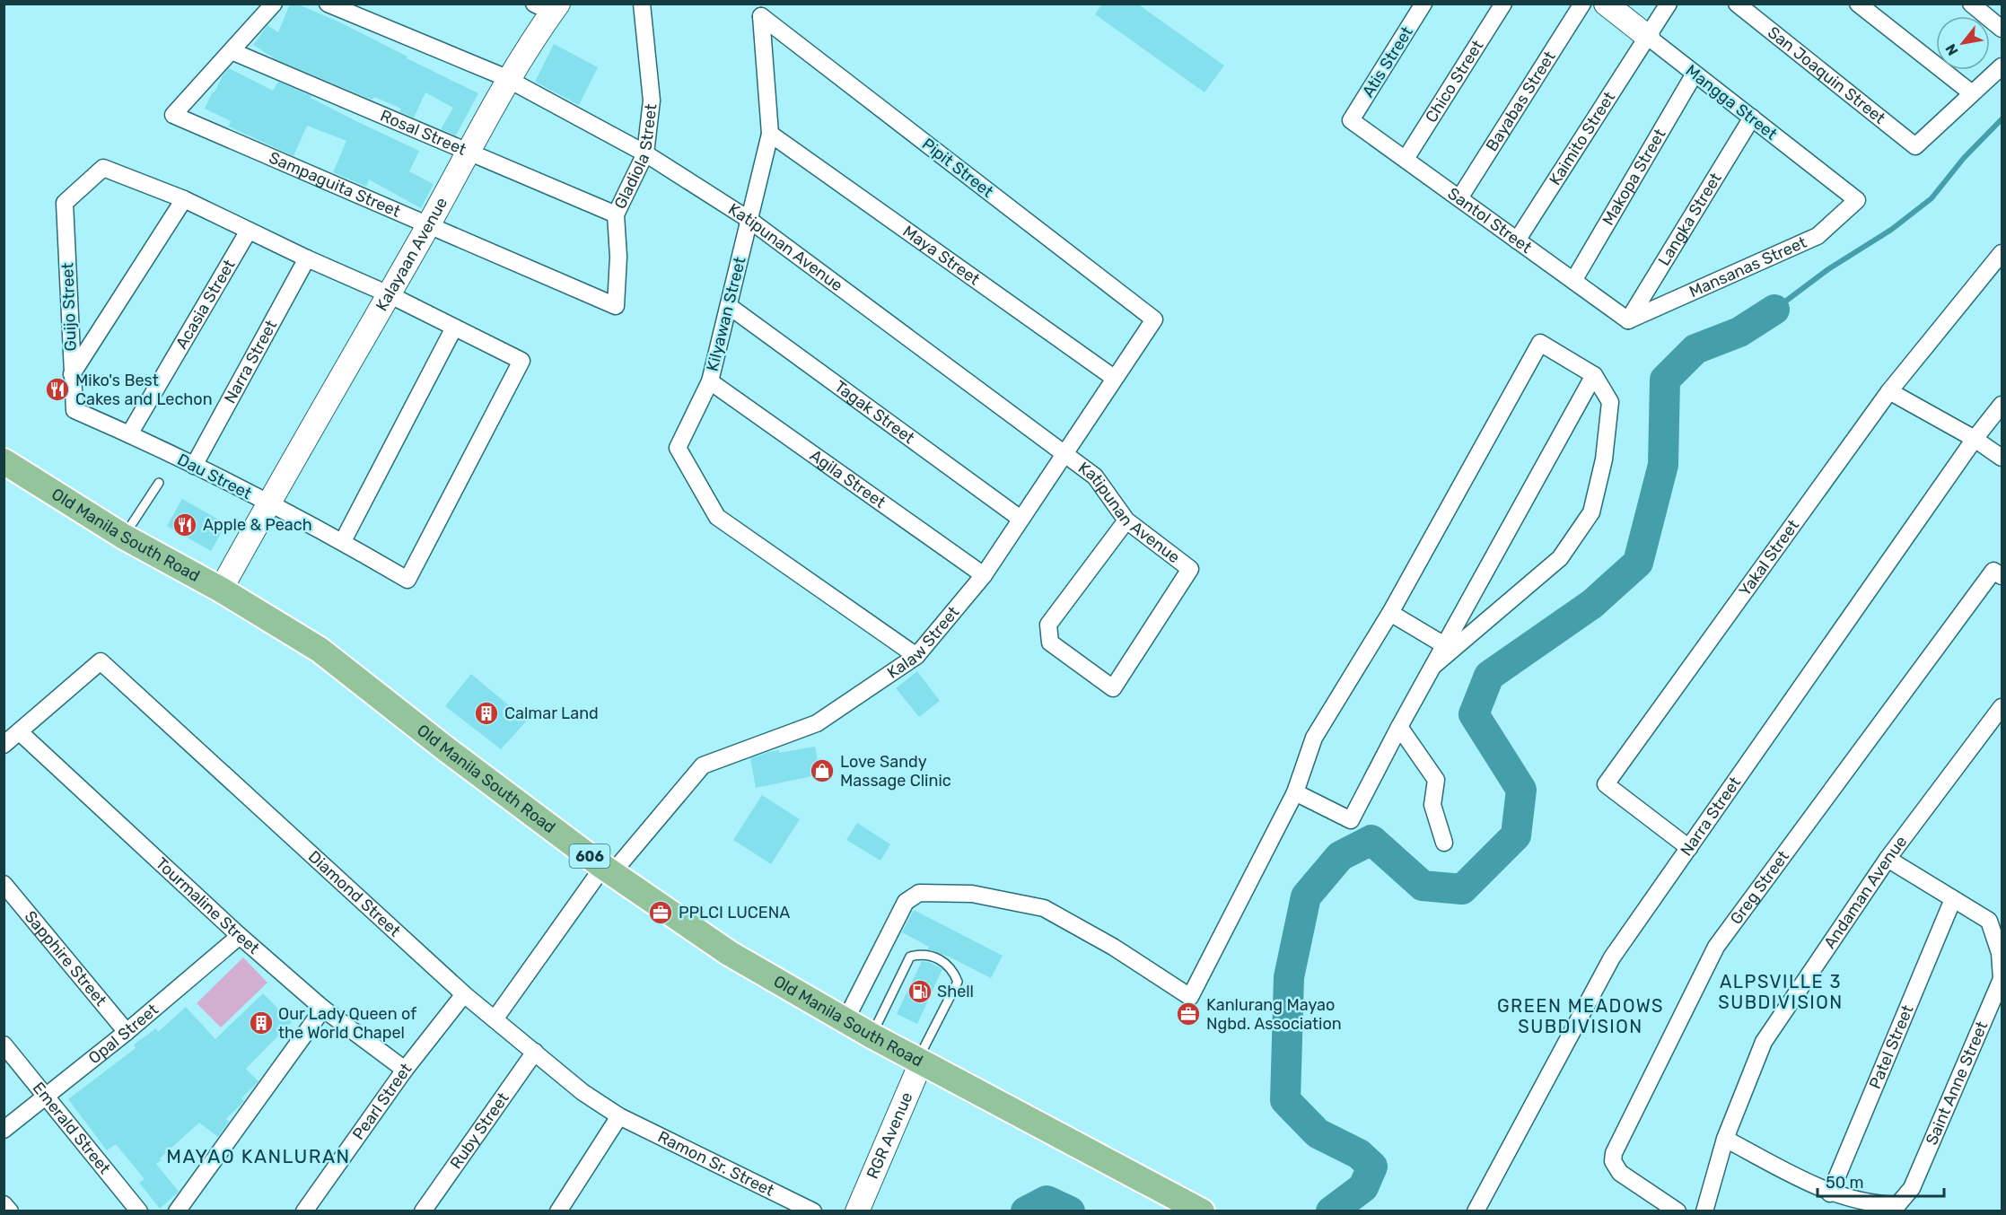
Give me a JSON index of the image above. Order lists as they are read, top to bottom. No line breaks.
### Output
{"streets":{"main road":["Old Manila South Road","606"],"street":["Atis Street","San Joaquin Street","Chico Street","Bayabas Street","Mangga Street","Rosal Street","Kaimito Street","Gladiola Street","Pipit Street","Makopa Street","Sampaguita Street","Langka Street","Santol Street","Katipunan Avenue","Kalayaan Avenue","Maya Street","Mansanas Street","Acasia Street","Guijo Street","Kilyawan Street","Narra Street","Tagak Street","Dau Street","Agila Street","Yakal Street","Kalaw Street","Greg Street","Andaman Avenue","Diamond Street","Tourmaline Street","Sapphire Street","Opal Street","Patel Street","Saint Anne Street","Pearl Street","Emerald Street","Ruby Street","RGR Avenue","Ramon Sr. Street"]},"crossings":[["Atis Street","Santol Street"],["Chico Street","Santol Street"],["Bayabas Street","Santol Street"],["Mangga Street","Kaimito Street"],["Mangga Street","Makopa Street"],["Mangga Street","Langka Street"],["Mangga Street","Mansanas Street"],["Rosal Street","Gladiola Street"],["Rosal Street","Sampaguita Street"],["Rosal Street","Kalayaan Avenue"],["Kaimito Street","Santol Street"],["Gladiola Street","Sampaguita Street"],["Gladiola Street","Katipunan Avenue"],["Pipit Street","Kilyawan Street"],["Pipit Street","Kalaw Street"],["Makopa Street","Santol Street"],["Sampaguita Street","Kalayaan Avenue"],["Langka Street","Santol Street"],["Langka Street","Mansanas Street"],["Santol Street","Mansanas Street"],["Katipunan Avenue","Kalayaan Avenue"],["Katipunan Avenue","Kilyawan Street"],["Katipunan Avenue","Kalaw Street"],["Kalayaan Avenue","Dau Street"],["Kalayaan Avenue","Old Manila South Road"],["Maya Street","Kilyawan Street"],["Maya Street","Kalaw Street"],["Acasia Street","Dau Street"],["Guijo Street","Dau Street"],["Kilyawan Street","Tagak Street"],["Kilyawan Street","Agila Street"],["Kilyawan Street","Kalaw Street"],["Narra Street","Dau Street"],["Narra Street","Yakal Street"],["Tagak Street","Kalaw Street"],["Agila Street","Kalaw Street"],["Old Manila South Road","Kalaw Street"],["Old Manila South Road","RGR Avenue"],["Kalaw Street","Diamond Street"],["Andaman Avenue","Saint Anne Street"],["Diamond Street","Tourmaline Street"],["Diamond Street","Pearl Street"],["Diamond Street","Ruby Street"],["Diamond Street","Ramon Sr. Street"],["Tourmaline Street","Opal Street"],["Tourmaline Street","Pearl Street"],["Sapphire Street","Opal Street"],["Opal Street","Emerald Street"],["Patel Street","Saint Anne Street"]],"districts":["ALPSVILLE 3 SUBDIVISION","GREEN MEADOWS SUBDIVISION","MAYAO KANLURAN"],"places":{"restaurant":["Miko's Best Cakes and Lechon","Apple & Peach"],"building":["Calmar Land","Our Lady Queen of the World Chapel"],"shop":["Love Sandy Massage Clinic"],"office":["PPLCI LUCENA","Kanlurang Mayao Ngbd. Association"],"fuel station":["Shell"]},"scale_bar":"50 m","north":"bottom left"}
